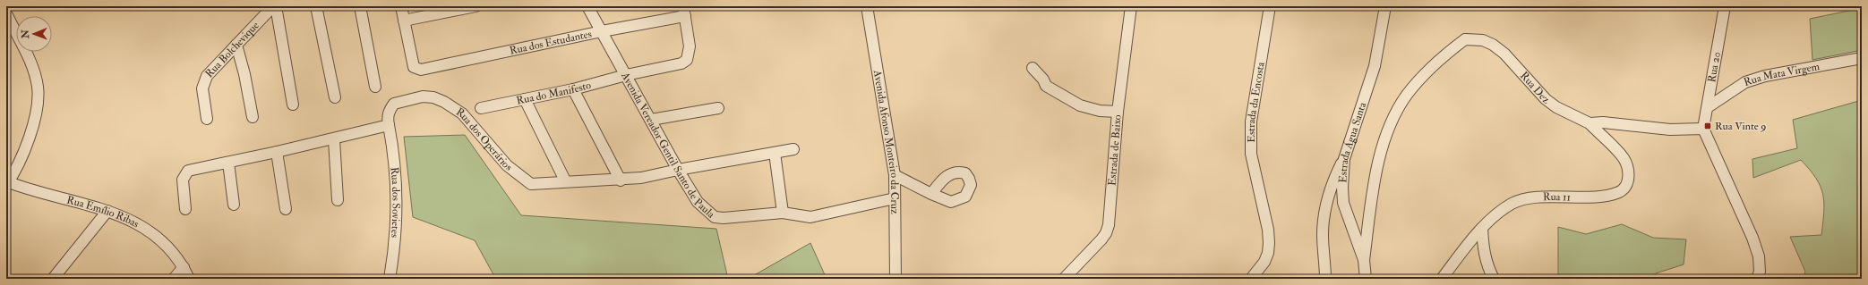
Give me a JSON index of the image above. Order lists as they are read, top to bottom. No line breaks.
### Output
{"streets":{"street":["Rua dos Estudantes","Rua Bolchevique","Rua 20","Rua Mata Virgem","Rua Dez","Rua do Manifesto","Estrada da Encosta","Rua dos Operários","Avenida Afonso Monteiro da Cruz","Avenida Vereador Gentil Santo de Paula","Estrada Água Santa","Estrada de Baixo","Rua 11","Rua dos Sovietes","Rua Emílio Ribas"]},"crossings":[["Rua dos Estudantes","Rua do Manifesto"],["Rua dos Estudantes","Avenida Vereador Gentil Santo de Paula"],["Rua 20","Rua Mata Virgem"],["Rua 20","Rua Dez"],["Rua Dez","Estrada Água Santa"],["Rua Dez","Rua 11"],["Rua do Manifesto","Avenida Vereador Gentil Santo de Paula"],["Rua dos Operários","Avenida Vereador Gentil Santo de Paula"],["Rua dos Operários","Rua dos Sovietes"],["Avenida Afonso Monteiro da Cruz","Avenida Vereador Gentil Santo de Paula"]],"places":{"transit":["Rua Vinte 9"]},"north":"left"}
